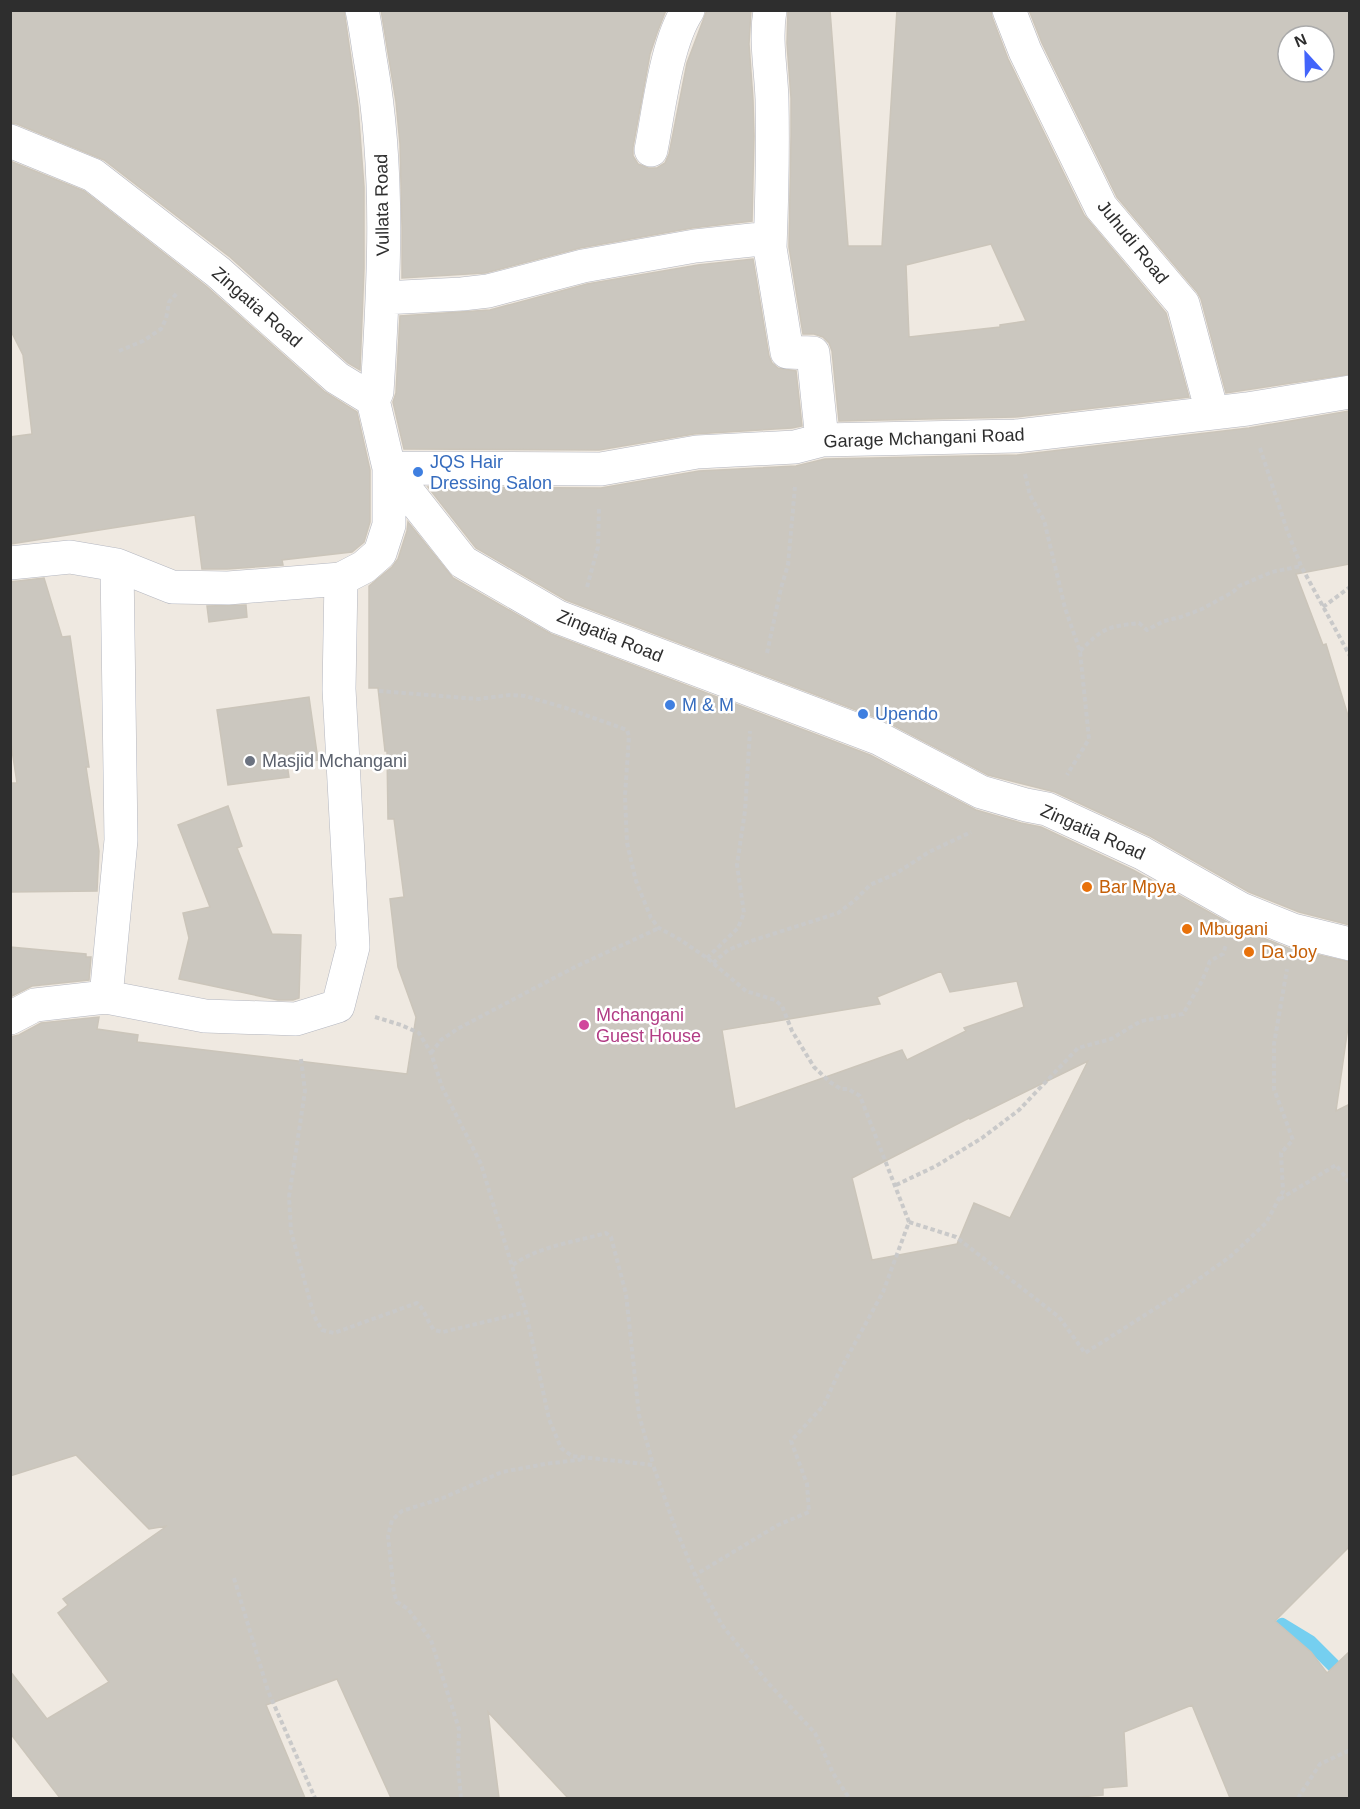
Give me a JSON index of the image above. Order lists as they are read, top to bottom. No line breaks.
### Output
{"streets":{"street":["Vullata Road","Juhudi Road","Zingatia Road","Garage Mchangani Road"]},"crossings":[["Vullata Road","Zingatia Road"],["Juhudi Road","Garage Mchangani Road"],["Zingatia Road","Garage Mchangani Road"]],"places":["JQS Hair Dressing Salon","M & M","Upendo","Masjid Mchangani","Bar Mpya","Mbugani","Da Joy","Mchangani Guest House"],"north":"top"}
